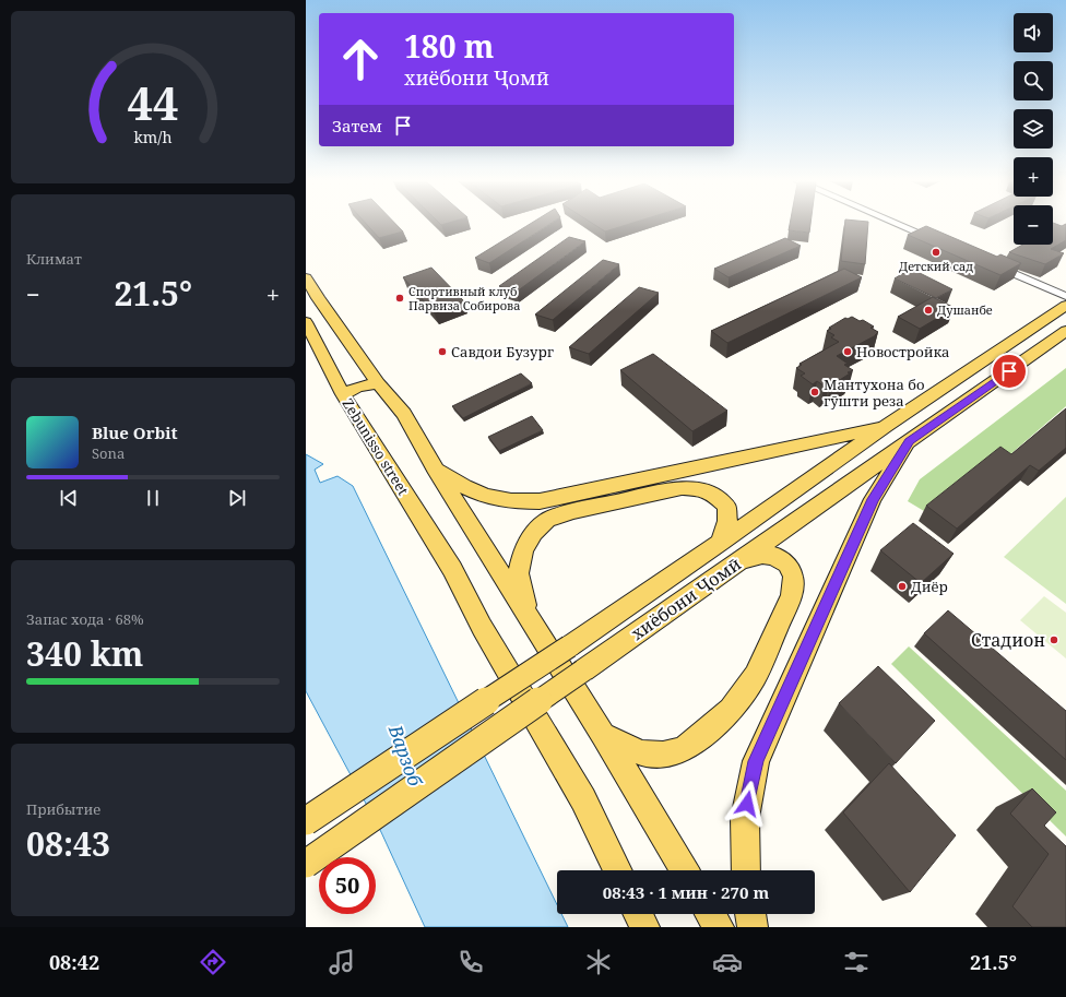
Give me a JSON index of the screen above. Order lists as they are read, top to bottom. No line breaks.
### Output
{"streets":{"main road":["Zebunisso street","хиёбони Ҷомӣ"]},"water":["Варзоб"],"places":["Детский сад","Спортивный клуб Парвиза Собирова","Душанбе","Савдои Бузург","Новостройка","Мантухона бо гӯшти реза","Диёр","Стадион"],"page":{"map_buttons":["+","−"],"turn":["180 m","хиёбони Ҷомӣ"],"then":"Затем","tile":["Климат",["Запас хода · 68%","340 km"],["Прибытие","08:43"]],"heat":["−","21.5°","+"],"song":["Blue Orbit","Sona"],"limit":"50","trip":"08:43 · 1 мин · 270 m","tabs":["08:42","21.5°"],"gauge":["44","km/h"]}}
